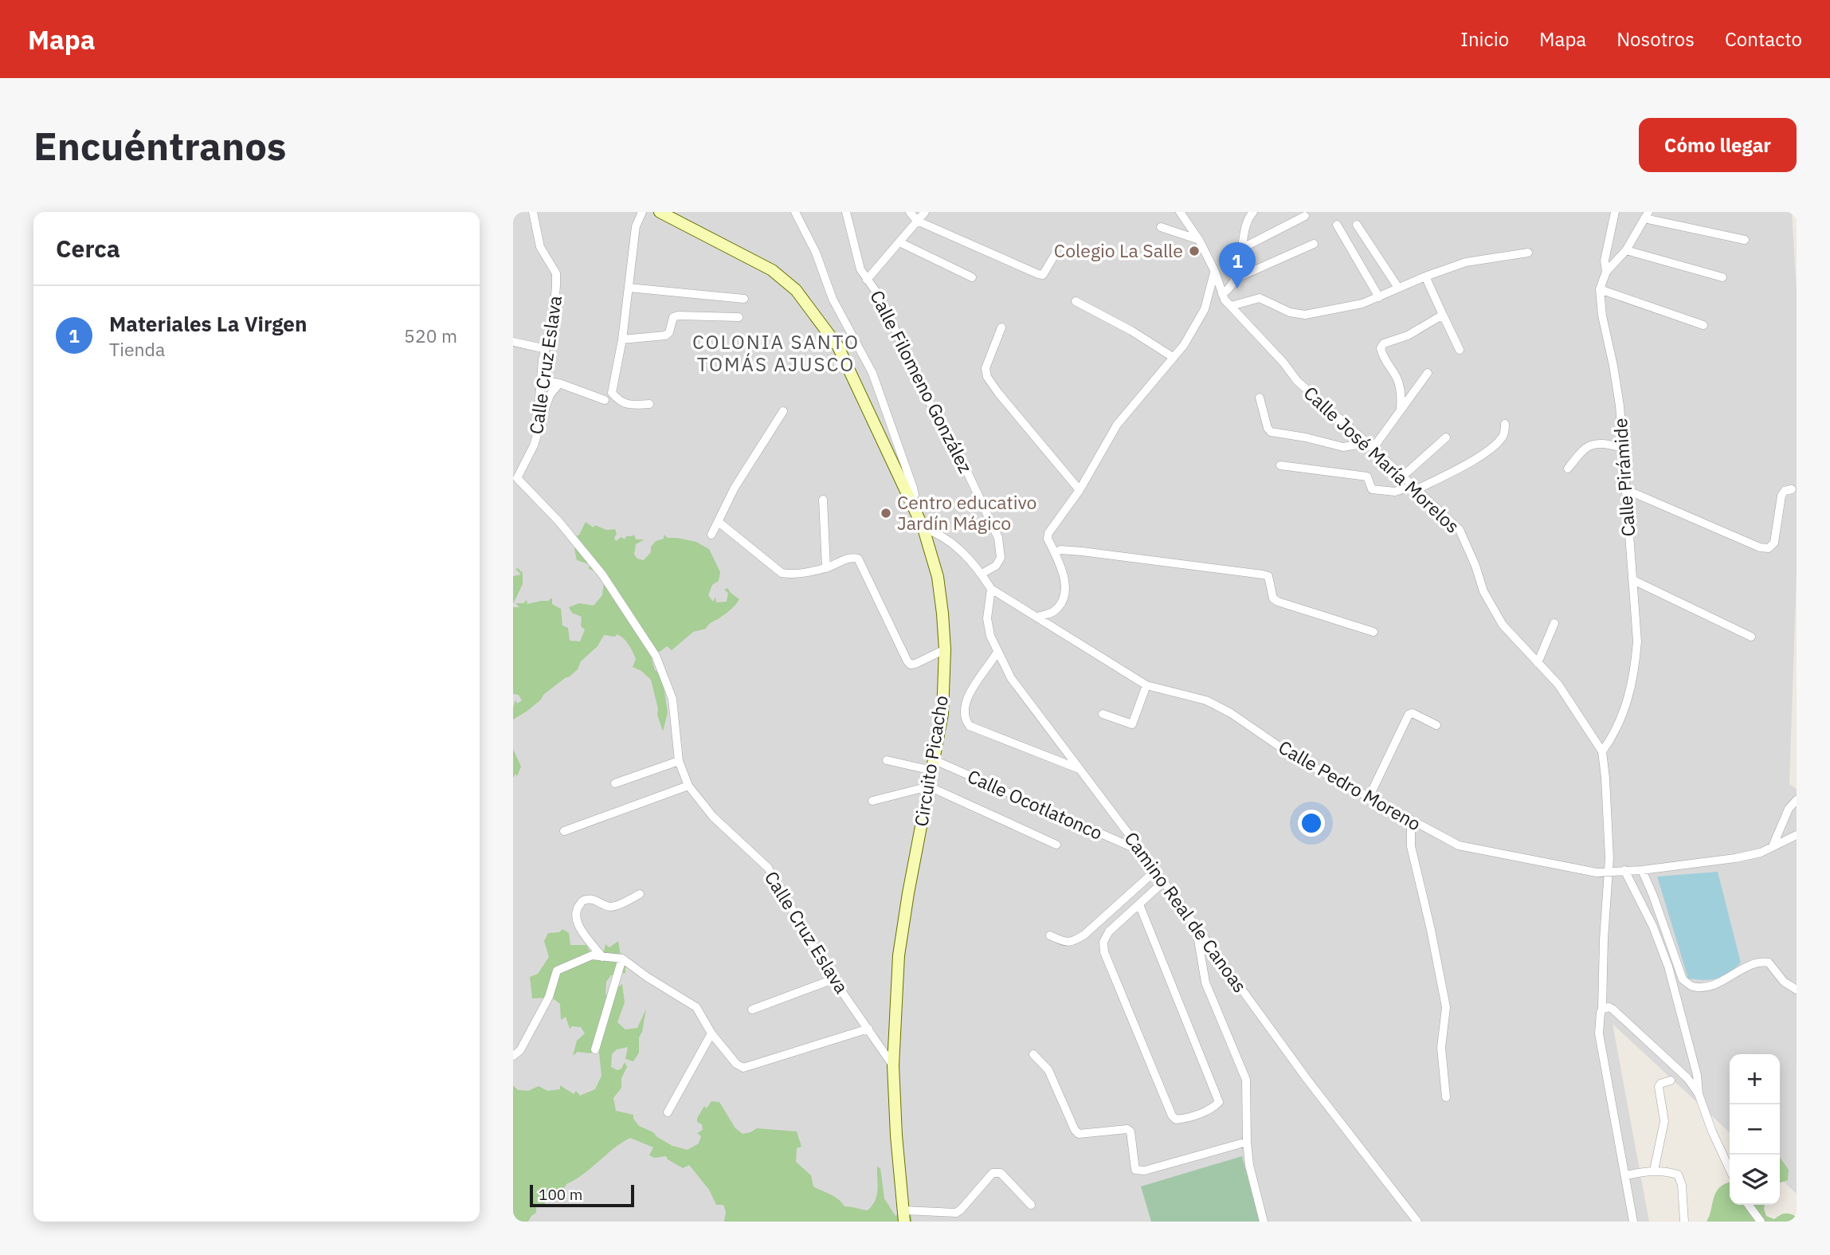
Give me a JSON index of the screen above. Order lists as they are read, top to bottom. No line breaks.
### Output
{"streets":{"main road":["Circuito Picacho"],"street":["Calle Cruz Eslava","Calle Filomeno González","Calle José María Morelos","Calle Pirámide","Calle Pedro Moreno","Calle Ocotlatonco","Camino Real de Canoas"]},"crossings":[["Calle Cruz Eslava","Circuito Picacho"],["Calle Filomeno González","Calle Pedro Moreno"],["Calle José María Morelos","Calle Pirámide"],["Calle José María Morelos","Calle Pedro Moreno"],["Circuito Picacho","Calle Pedro Moreno"],["Circuito Picacho","Calle Ocotlatonco"],["Calle Pedro Moreno","Camino Real de Canoas"],["Calle Ocotlatonco","Camino Real de Canoas"]],"districts":["COLONIA SANTO TOMÁS AJUSCO"],"places":["Colegio La Salle","Centro educativo Jardín Mágico"],"scale_bar":"100 m","page":{"header":"Mapa","nav":["Inicio","Mapa","Nosotros","Contacto"],"buttons":"Cómo llegar","title":"Encuéntranos","heading":"Cerca","pins":"1","list":[{"mark":"1","name":"Materiales La Virgen","note":"Tienda","value":"520 m"}],"map_buttons":["+","−"],"scale":"100 m"}}
